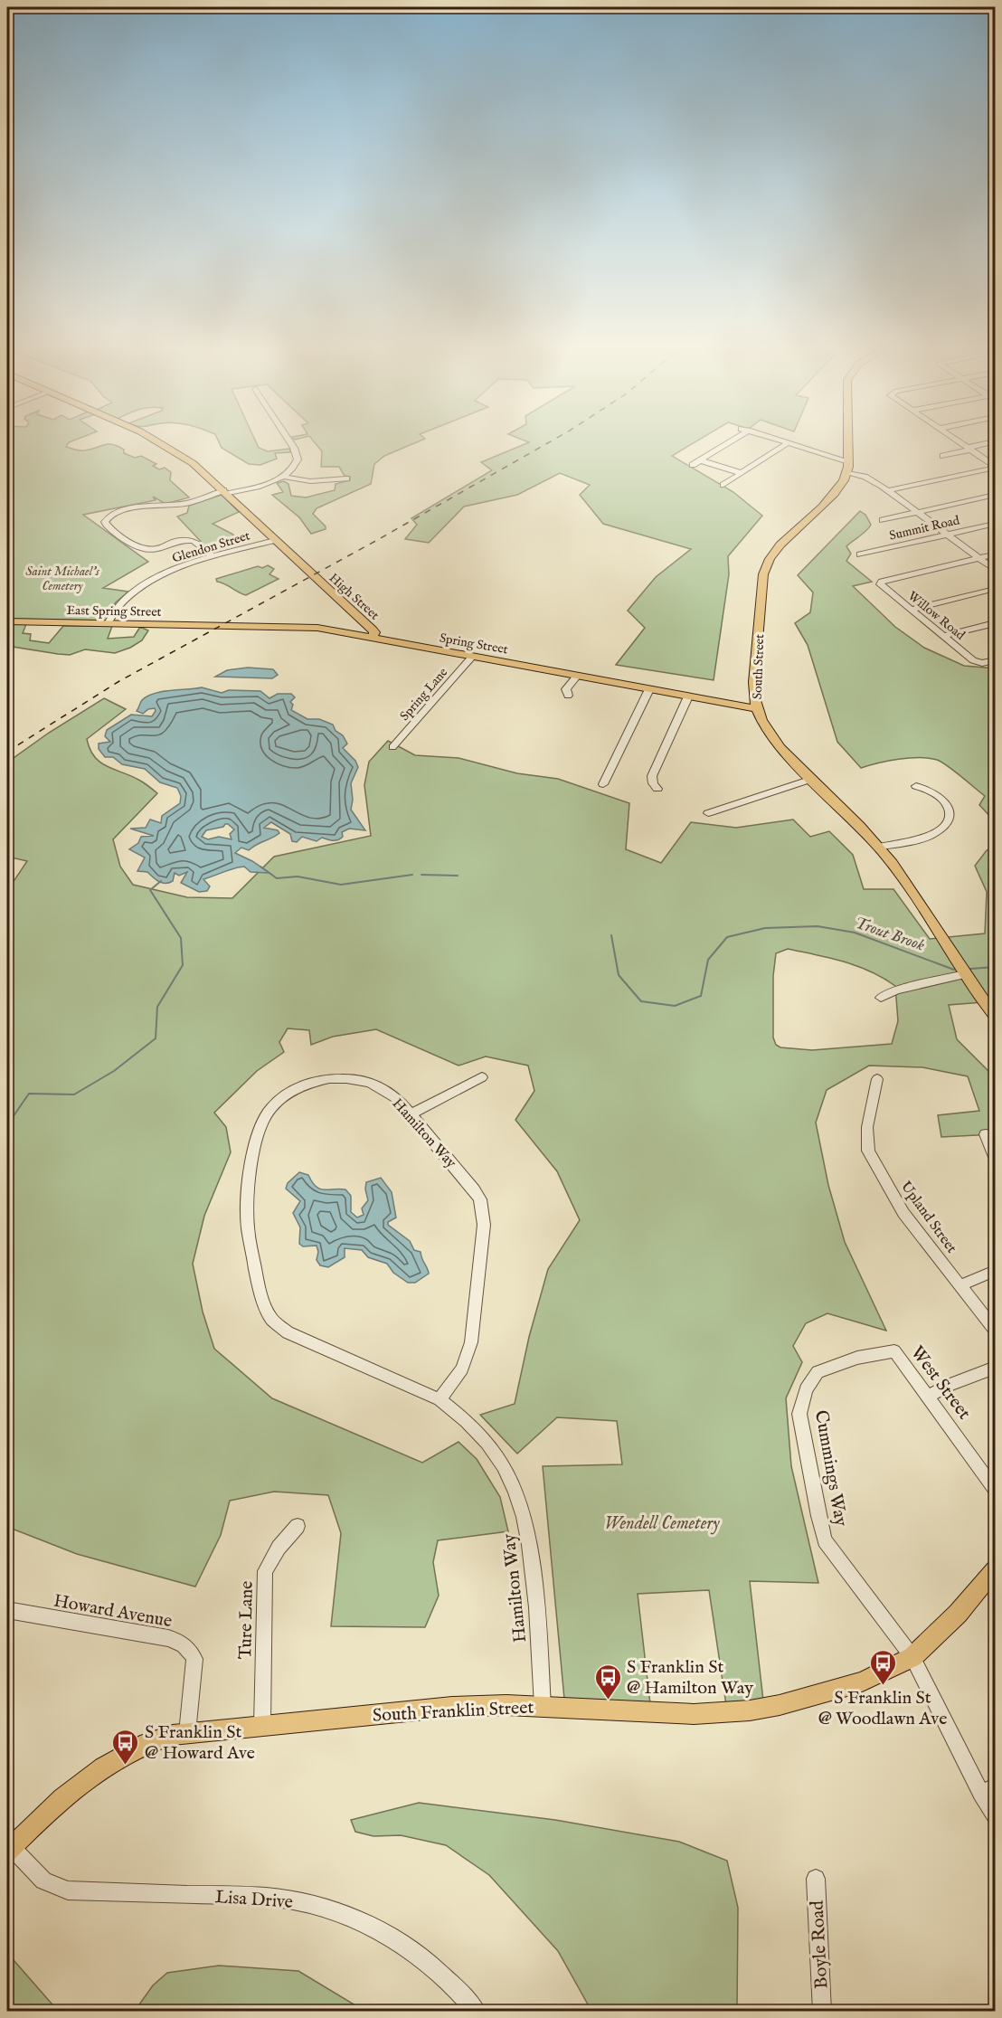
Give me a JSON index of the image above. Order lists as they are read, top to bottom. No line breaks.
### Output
{"streets":{"main road":["High Street","East Spring Street","Spring Street","South Street","South Franklin Street"],"street":["Summit Road","Glendon Street","Willow Road","Spring Lane","Hamilton Way","Upland Street","West Street","Cummings Way","Howard Avenue","Ture Lane","Lisa Drive","Boyle Road"]},"crossings":[["Glendon Street","High Street"],["Glendon Street","East Spring Street"],["High Street","Spring Street"],["East Spring Street","Spring Street"],["Spring Street","South Street"],["Spring Street","Spring Lane"],["Hamilton Way","South Franklin Street"],["West Street","Cummings Way"],["Cummings Way","South Franklin Street"],["Howard Avenue","South Franklin Street"],["Ture Lane","South Franklin Street"],["South Franklin Street","Lisa Drive"]],"water":["Trout Brook"],"parks":["Saint Michael's Cemetery","Wendell Cemetery"],"places":{"bus stop":["S Franklin St @ Woodlawn Ave","S Franklin St @ Hamilton Way","S Franklin St @ Howard Ave"]}}
